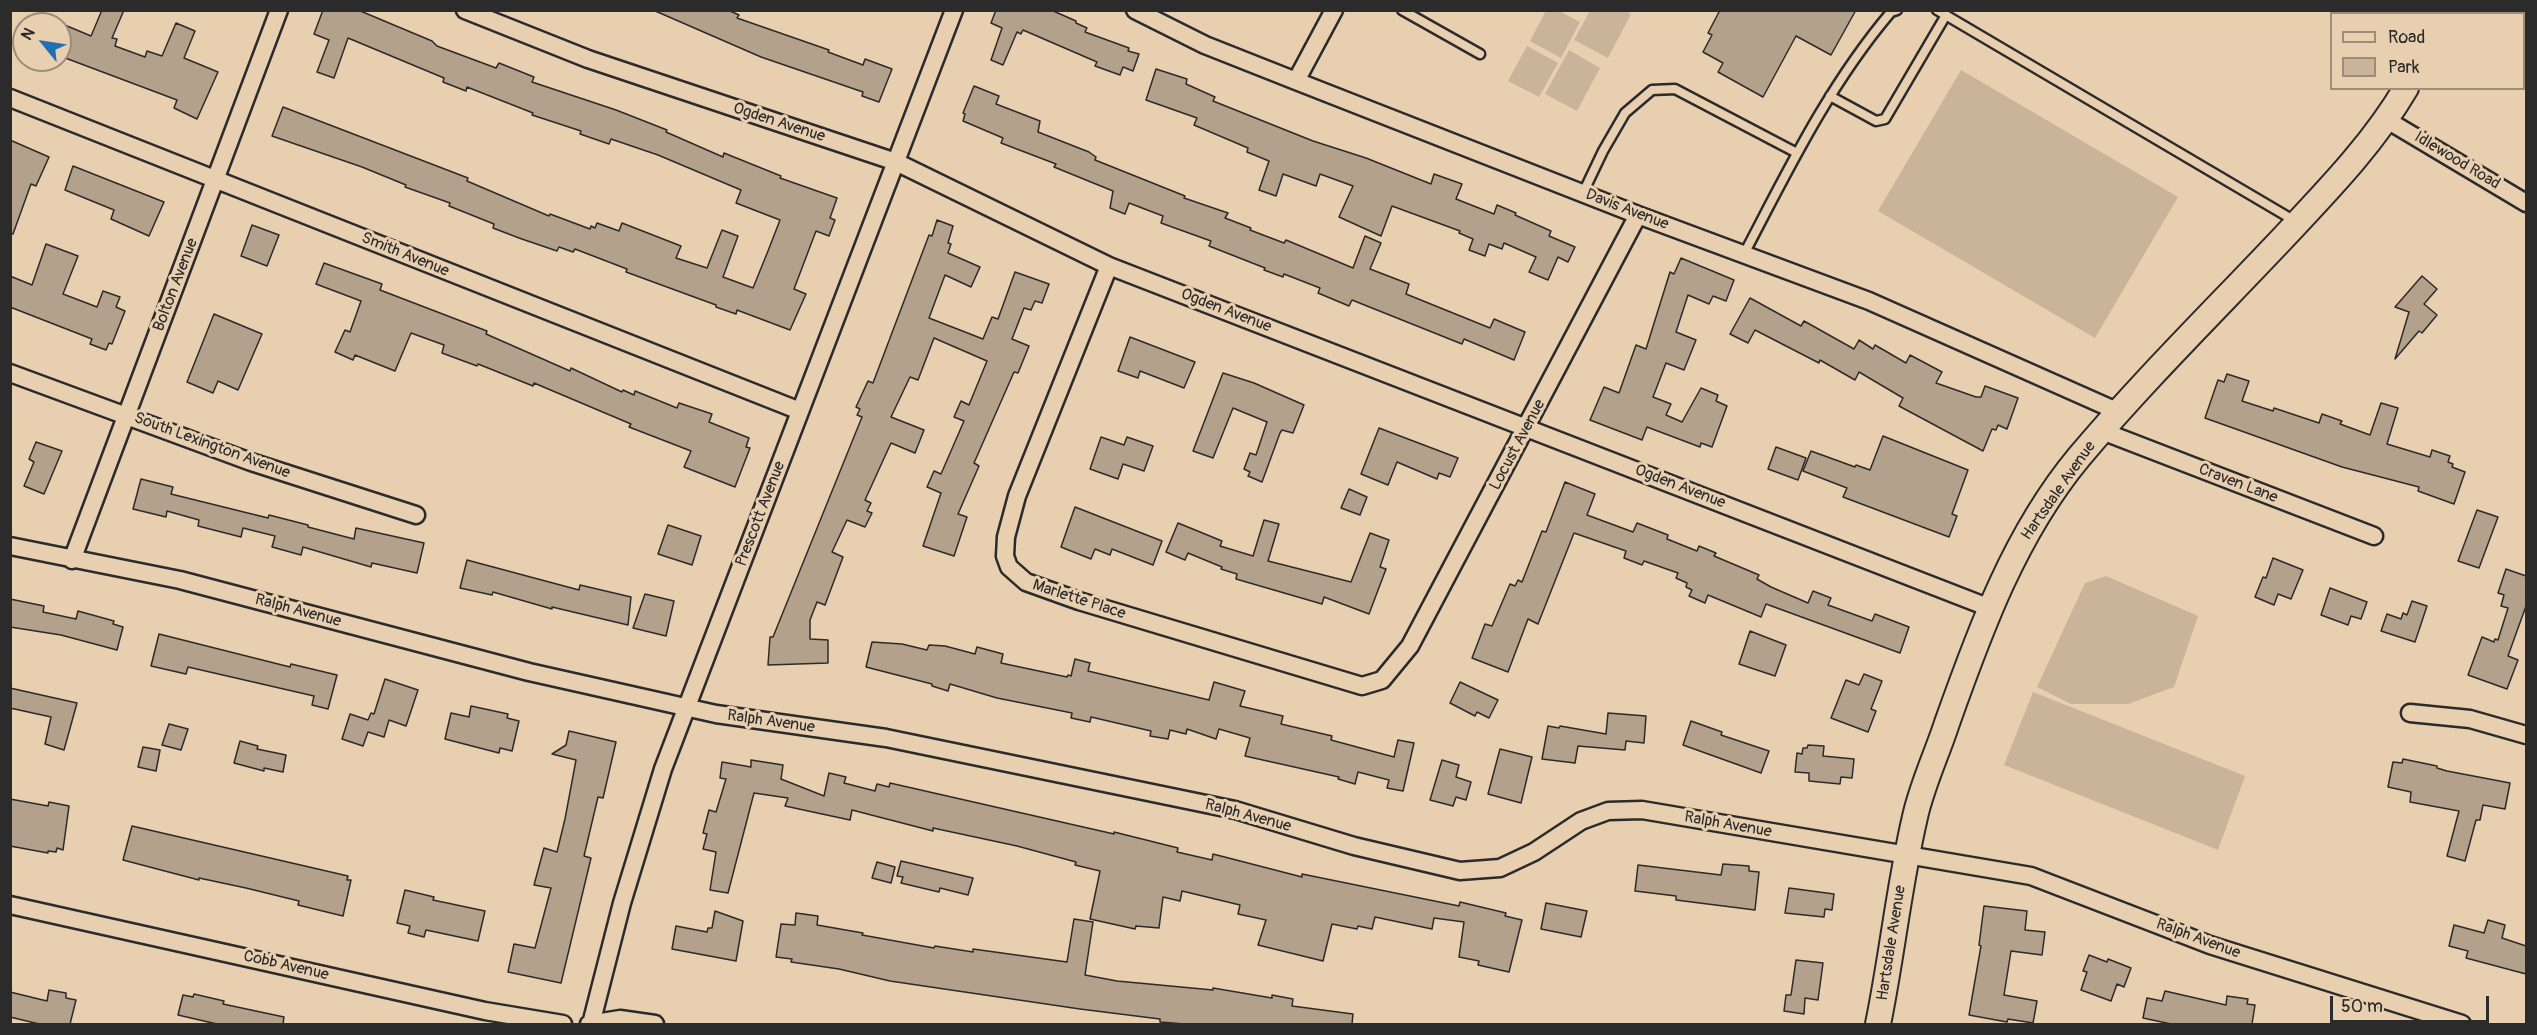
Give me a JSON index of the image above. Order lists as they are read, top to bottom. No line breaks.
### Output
{"streets":{"street":["Ogden Avenue","Idlewood Road","Davis Avenue","Smith Avenue","Bolton Avenue","Locust Avenue","South Lexington Avenue","Craven Lane","Hartsdale Avenue","Prescott Avenue","Marlette Place","Ralph Avenue","Cobb Avenue"]},"crossings":[["Ogden Avenue","Locust Avenue"],["Ogden Avenue","Hartsdale Avenue"],["Ogden Avenue","Prescott Avenue"],["Ogden Avenue","Marlette Place"],["Idlewood Road","Hartsdale Avenue"],["Davis Avenue","Locust Avenue"],["Davis Avenue","Hartsdale Avenue"],["Smith Avenue","Bolton Avenue"],["Smith Avenue","Prescott Avenue"],["Bolton Avenue","South Lexington Avenue"],["Bolton Avenue","Ralph Avenue"],["Locust Avenue","Marlette Place"],["Craven Lane","Hartsdale Avenue"],["Hartsdale Avenue","Ralph Avenue"],["Prescott Avenue","Ralph Avenue"]],"legend":["Road","Park"],"scale_bar":"50 m","north":"top left"}
